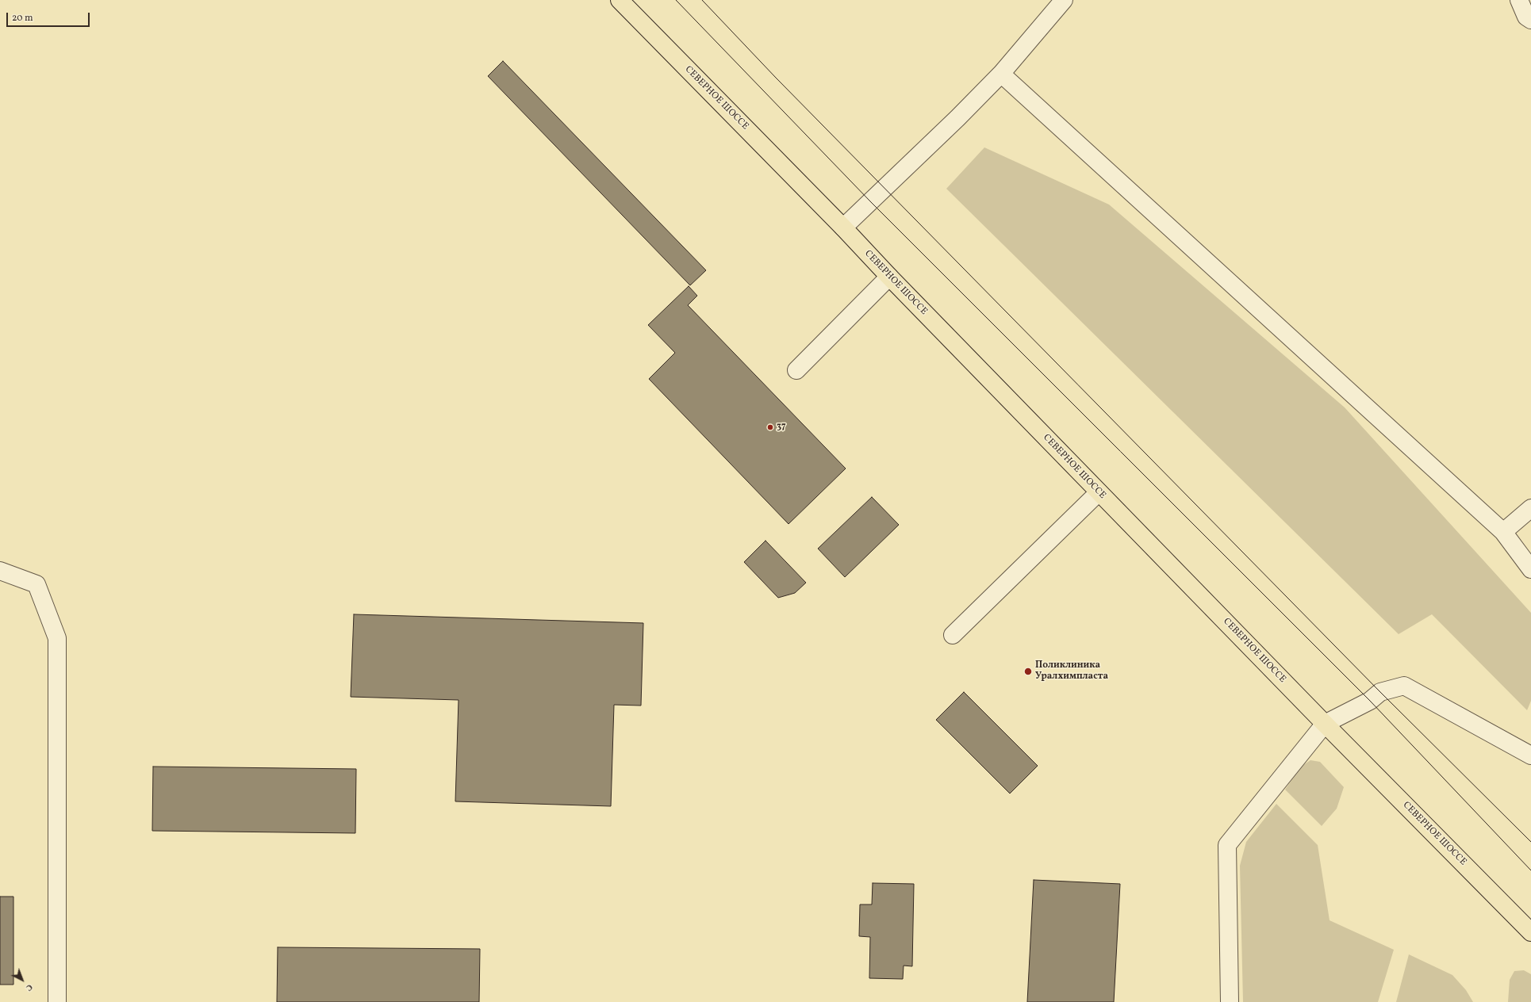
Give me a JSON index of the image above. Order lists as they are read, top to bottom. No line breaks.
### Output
{"streets":{"main road":["СЕВЕРНОЕ ШОССЕ"]},"places":["37","Поликлиника Уралхимпласта"],"scale_bar":"20 m","north":"bottom right"}
